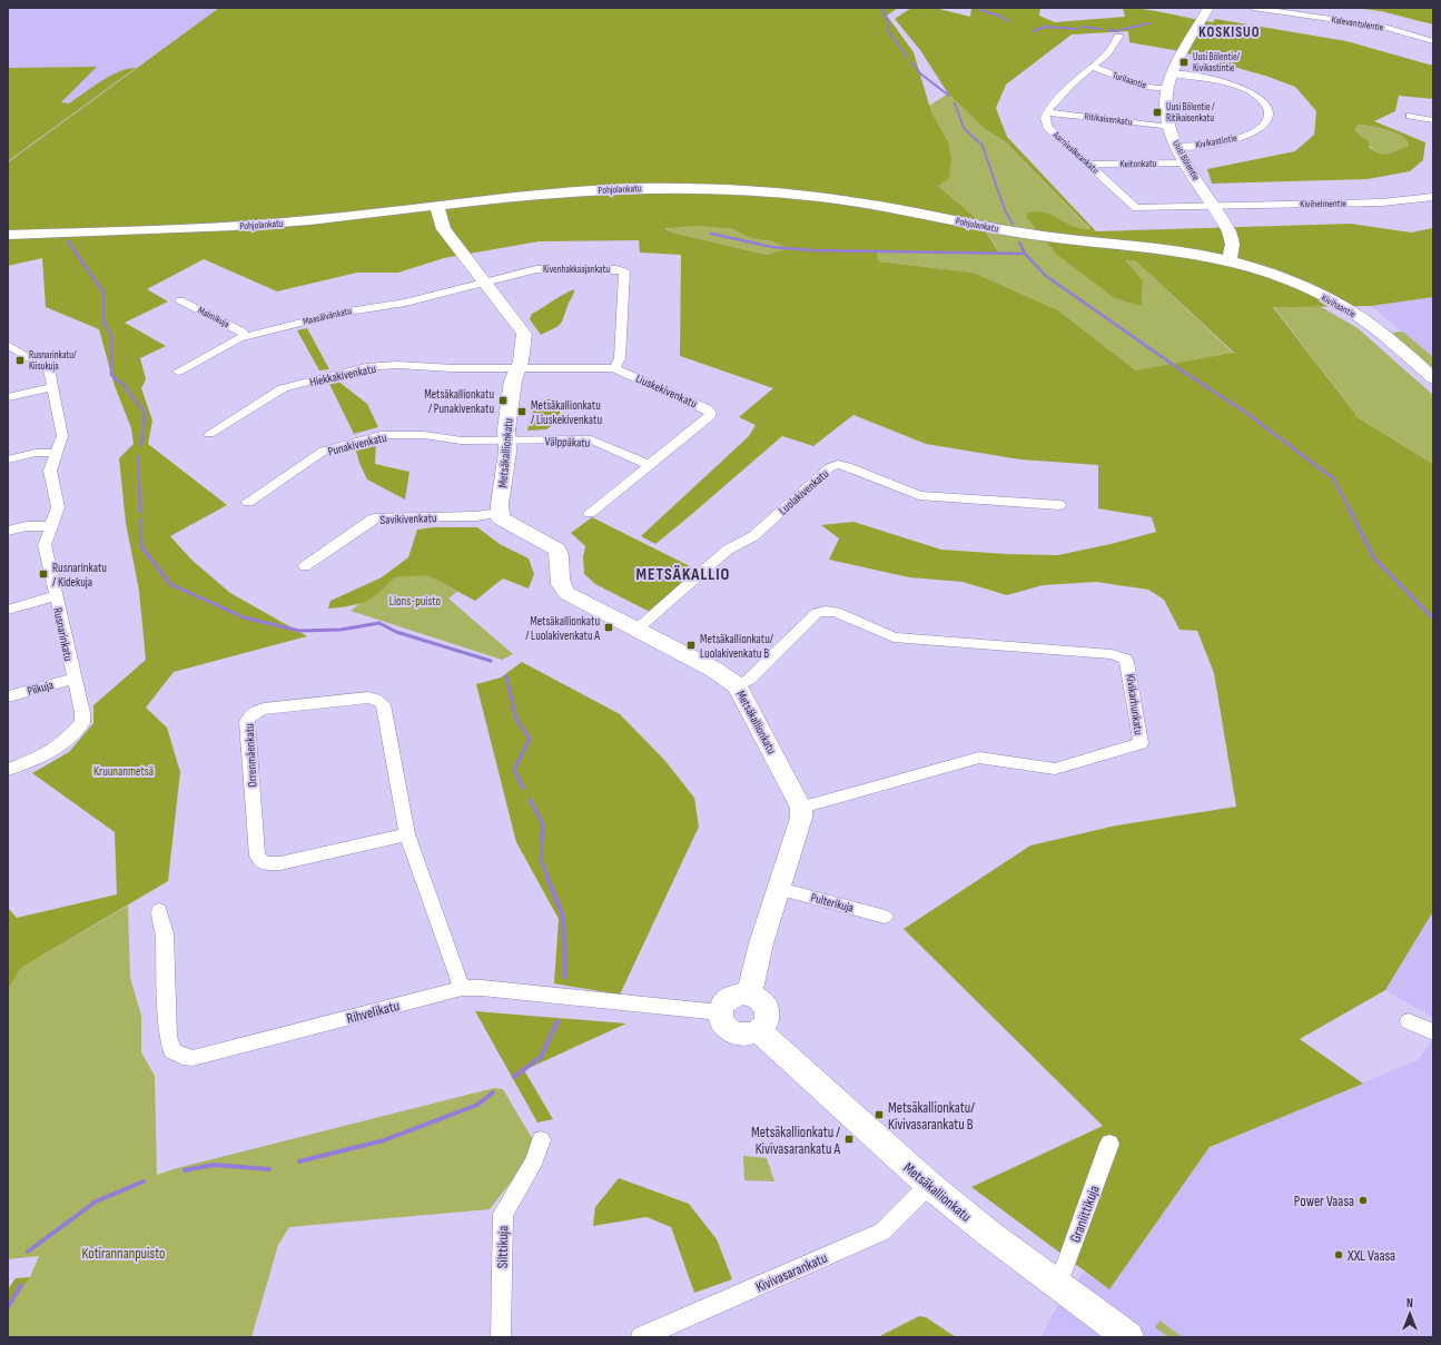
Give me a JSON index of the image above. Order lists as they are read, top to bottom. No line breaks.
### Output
{"streets":{"street":["Kalevantulentie","Turilaantie","Ritikaisenkatu","Kivikastintie","Aarnivalkeankatu","Uusi Bölentie","Keitonkatu","Pohjolankatu","Kivihelmentie","Kivenhakkaajankatu","Kivihaantie","Maasälvänkatu","Malmikuja","Hiekkakivenkatu","Liuskekivenkatu","Välppäkatu","Punakivenkatu","Metsäkallionkatu","Luolakivenkatu","Savikivenkatu","Rusnarinkatu","Piikuja","Kivikarhunkatu","Orrenmäenkatu","Pulterikuja","Rihvelikatu","Graniittikuja","Silttikuja","Kivivasarankatu"]},"crossings":[["Turilaantie","Uusi Bölentie"],["Ritikaisenkatu","Aarnivalkeankatu"],["Ritikaisenkatu","Uusi Bölentie"],["Kivikastintie","Uusi Bölentie"],["Aarnivalkeankatu","Uusi Bölentie"],["Aarnivalkeankatu","Keitonkatu"],["Aarnivalkeankatu","Kivihelmentie"],["Uusi Bölentie","Keitonkatu"],["Uusi Bölentie","Pohjolankatu"],["Uusi Bölentie","Kivihelmentie"],["Uusi Bölentie","Kivihaantie"],["Pohjolankatu","Kivihaantie"],["Pohjolankatu","Metsäkallionkatu"],["Kivenhakkaajankatu","Maasälvänkatu"],["Kivenhakkaajankatu","Liuskekivenkatu"],["Kivenhakkaajankatu","Metsäkallionkatu"],["Maasälvänkatu","Malmikuja"],["Maasälvänkatu","Metsäkallionkatu"],["Hiekkakivenkatu","Liuskekivenkatu"],["Hiekkakivenkatu","Metsäkallionkatu"],["Liuskekivenkatu","Välppäkatu"],["Liuskekivenkatu","Metsäkallionkatu"],["Välppäkatu","Punakivenkatu"],["Välppäkatu","Metsäkallionkatu"],["Punakivenkatu","Metsäkallionkatu"],["Metsäkallionkatu","Luolakivenkatu"],["Metsäkallionkatu","Savikivenkatu"],["Metsäkallionkatu","Kivikarhunkatu"],["Metsäkallionkatu","Rihvelikatu"],["Metsäkallionkatu","Graniittikuja"],["Metsäkallionkatu","Kivivasarankatu"],["Rusnarinkatu","Piikuja"],["Orrenmäenkatu","Rihvelikatu"]],"districts":["KOSKISUO","METSÄKALLIO"],"parks":["Lions-puisto","Kruunanmetsä","Kotirannanpuisto"],"places":{"transit":["Uusi Bölentie/ Kivikastintie","Uusi Bölentie / Ritikaisenkatu","Rusnarinkatu/ Kiisukuja","Metsäkallionkatu / Punakivenkatu","Metsäkallionkatu / Liuskekivenkatu","Rusnarinkatu / Kidekuja","Metsäkallionkatu / Luolakivenkatu A","Metsäkallionkatu/ Luolakivenkatu B","Metsäkallionkatu/ Kivivasarankatu B","Metsäkallionkatu / Kivivasarankatu A"],"other":["Power Vaasa","XXL Vaasa"]},"north":"top"}
